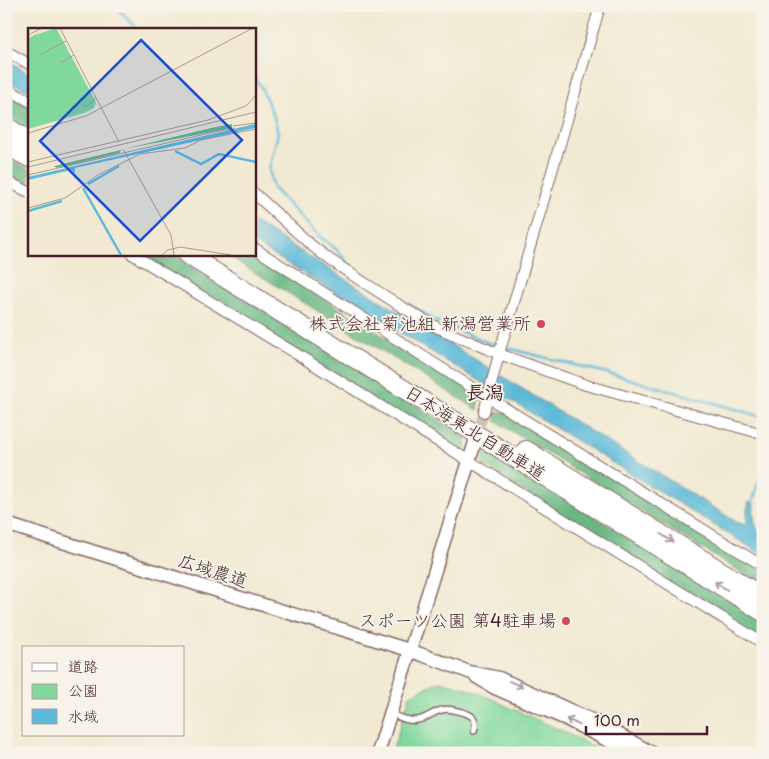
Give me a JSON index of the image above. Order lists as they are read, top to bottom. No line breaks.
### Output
{"streets":{"highway":["日本海東北自動車道"],"street":["広域農道"]},"districts":["長潟"],"places":["株式会社菊池組 新潟営業所","スポーツ公園 第4駐車場"],"legend":["道路","公園","水域"],"scale_bar":"100 m"}
